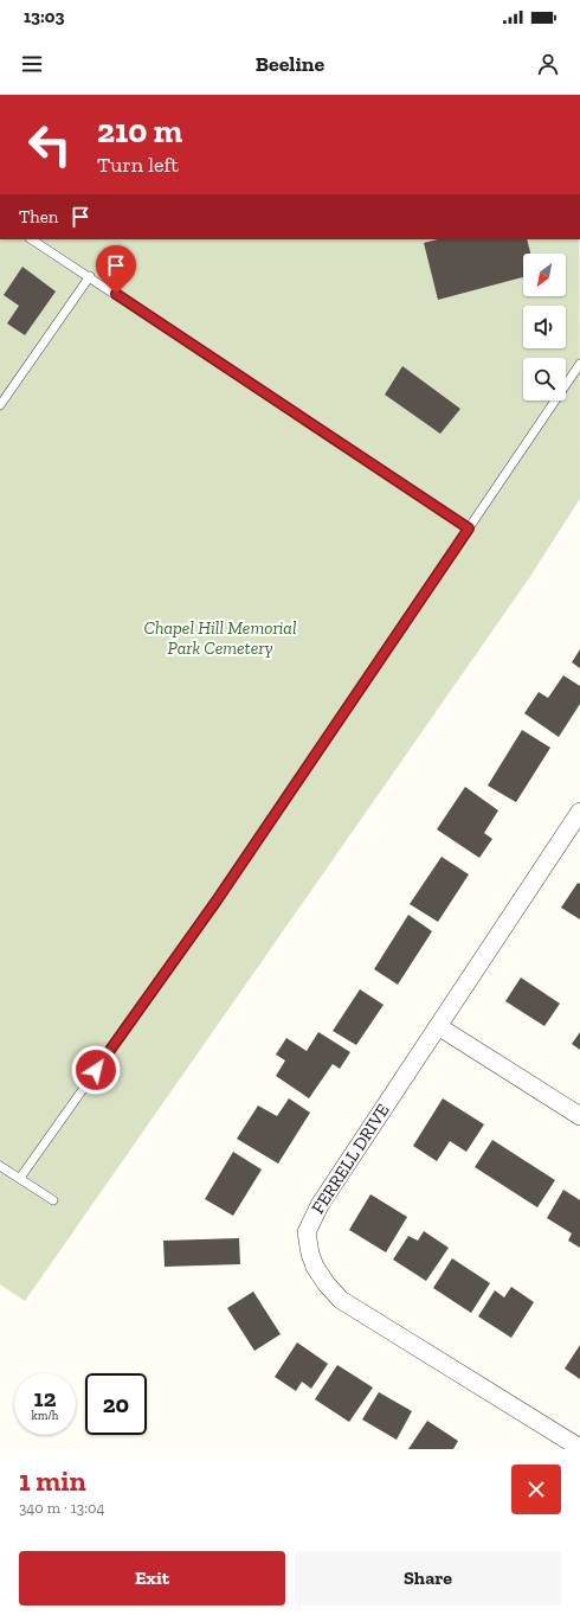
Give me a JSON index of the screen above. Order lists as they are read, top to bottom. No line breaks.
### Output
{"streets":{"street":["FERRELL DRIVE"]},"parks":["Chapel Hill Memorial Park Cemetery"],"north":"bottom left","page":{"status":"13:03","header":"Beeline","turn":["210 m","Turn left"],"then":"Then","speed":"12 km/h","limit":"20","heading":["1 min","340 m · 13:04"],"buttons":["Exit","Share"]}}
